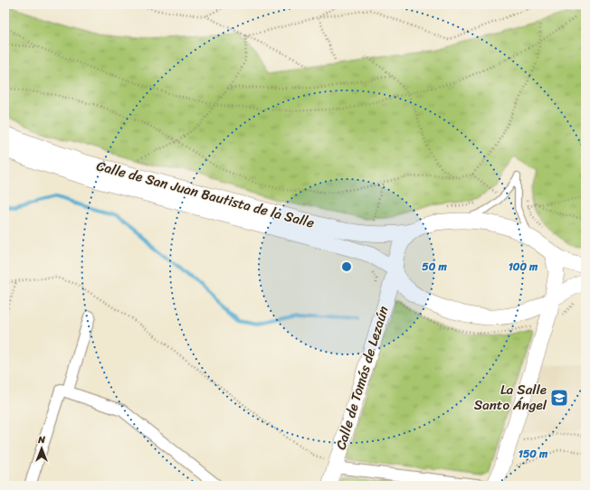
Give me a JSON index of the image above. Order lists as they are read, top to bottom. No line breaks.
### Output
{"streets":{"main road":["Calle de San Juan Bautista de la Salle","Calle de Tomás de Lezaún"]},"crossings":[["Calle de San Juan Bautista de la Salle","Calle de Tomás de Lezaún"]],"places":{"school or university":["La Salle Santo Ángel"]},"north":"top","rings":["50 m","100 m","150 m"]}
